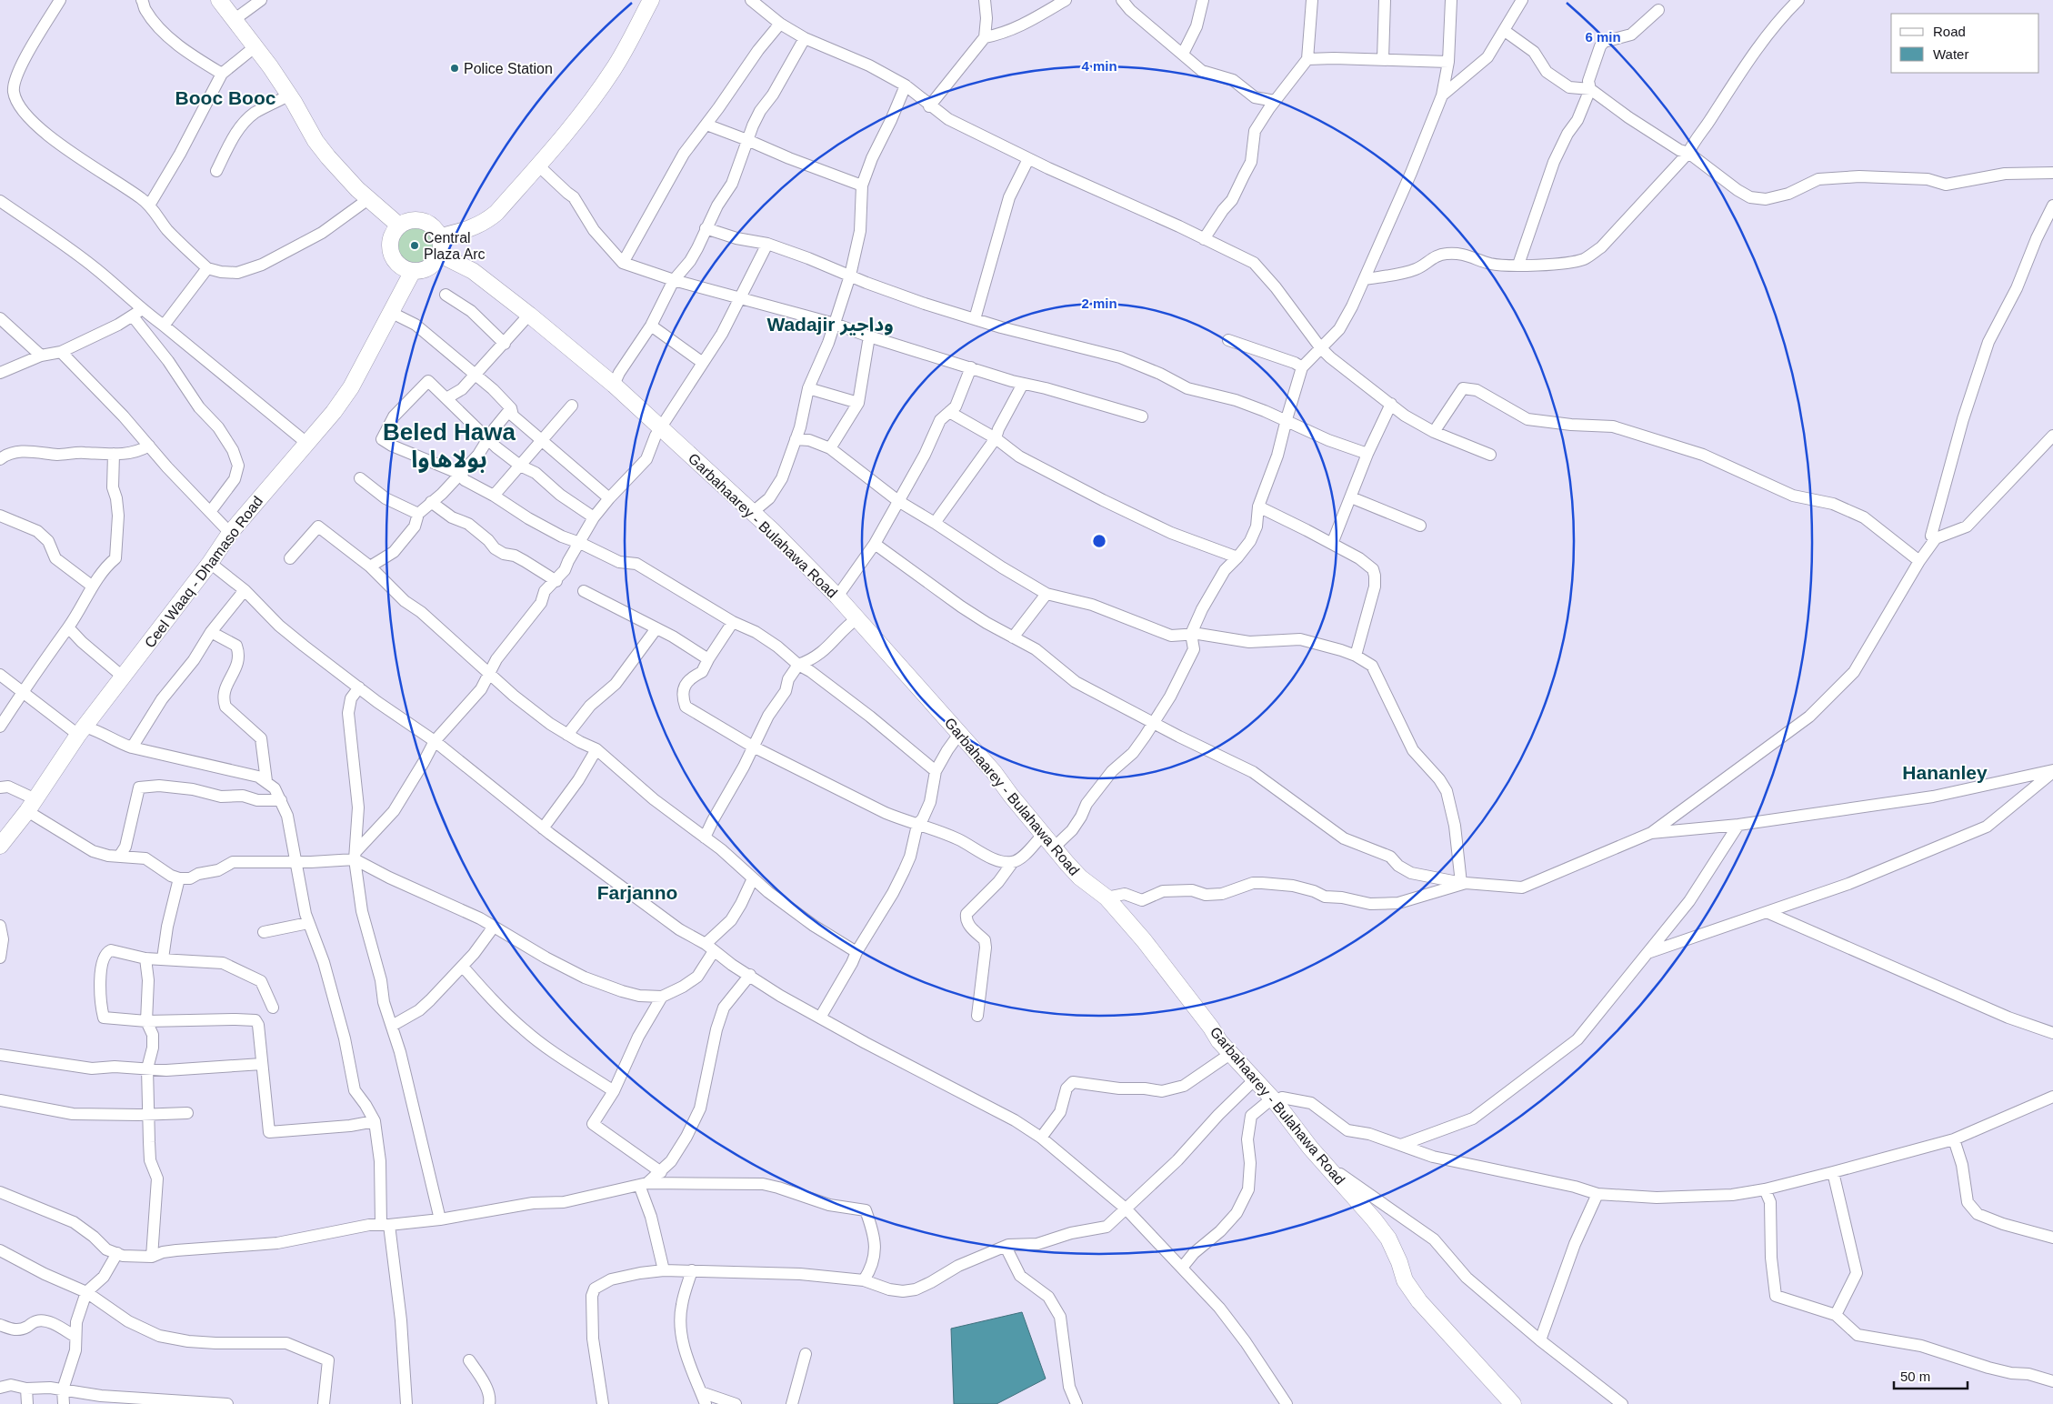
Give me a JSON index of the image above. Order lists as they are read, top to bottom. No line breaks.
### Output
{"streets":{"main road":["Garbahaarey - Bulahawa Road","Ceel Waaq - Dhamaso Road"]},"crossings":[["Garbahaarey - Bulahawa Road","Ceel Waaq - Dhamaso Road"]],"districts":["Booc Booc","Wadajir وداجير","Beled Hawa بولاهاوا","Hananley","Farjanno"],"places":["Police Station","Central Plaza Arc"],"legend":["Road","Water"],"scale_bar":"50 m","rings":["6 min","4 min","2 min"]}
